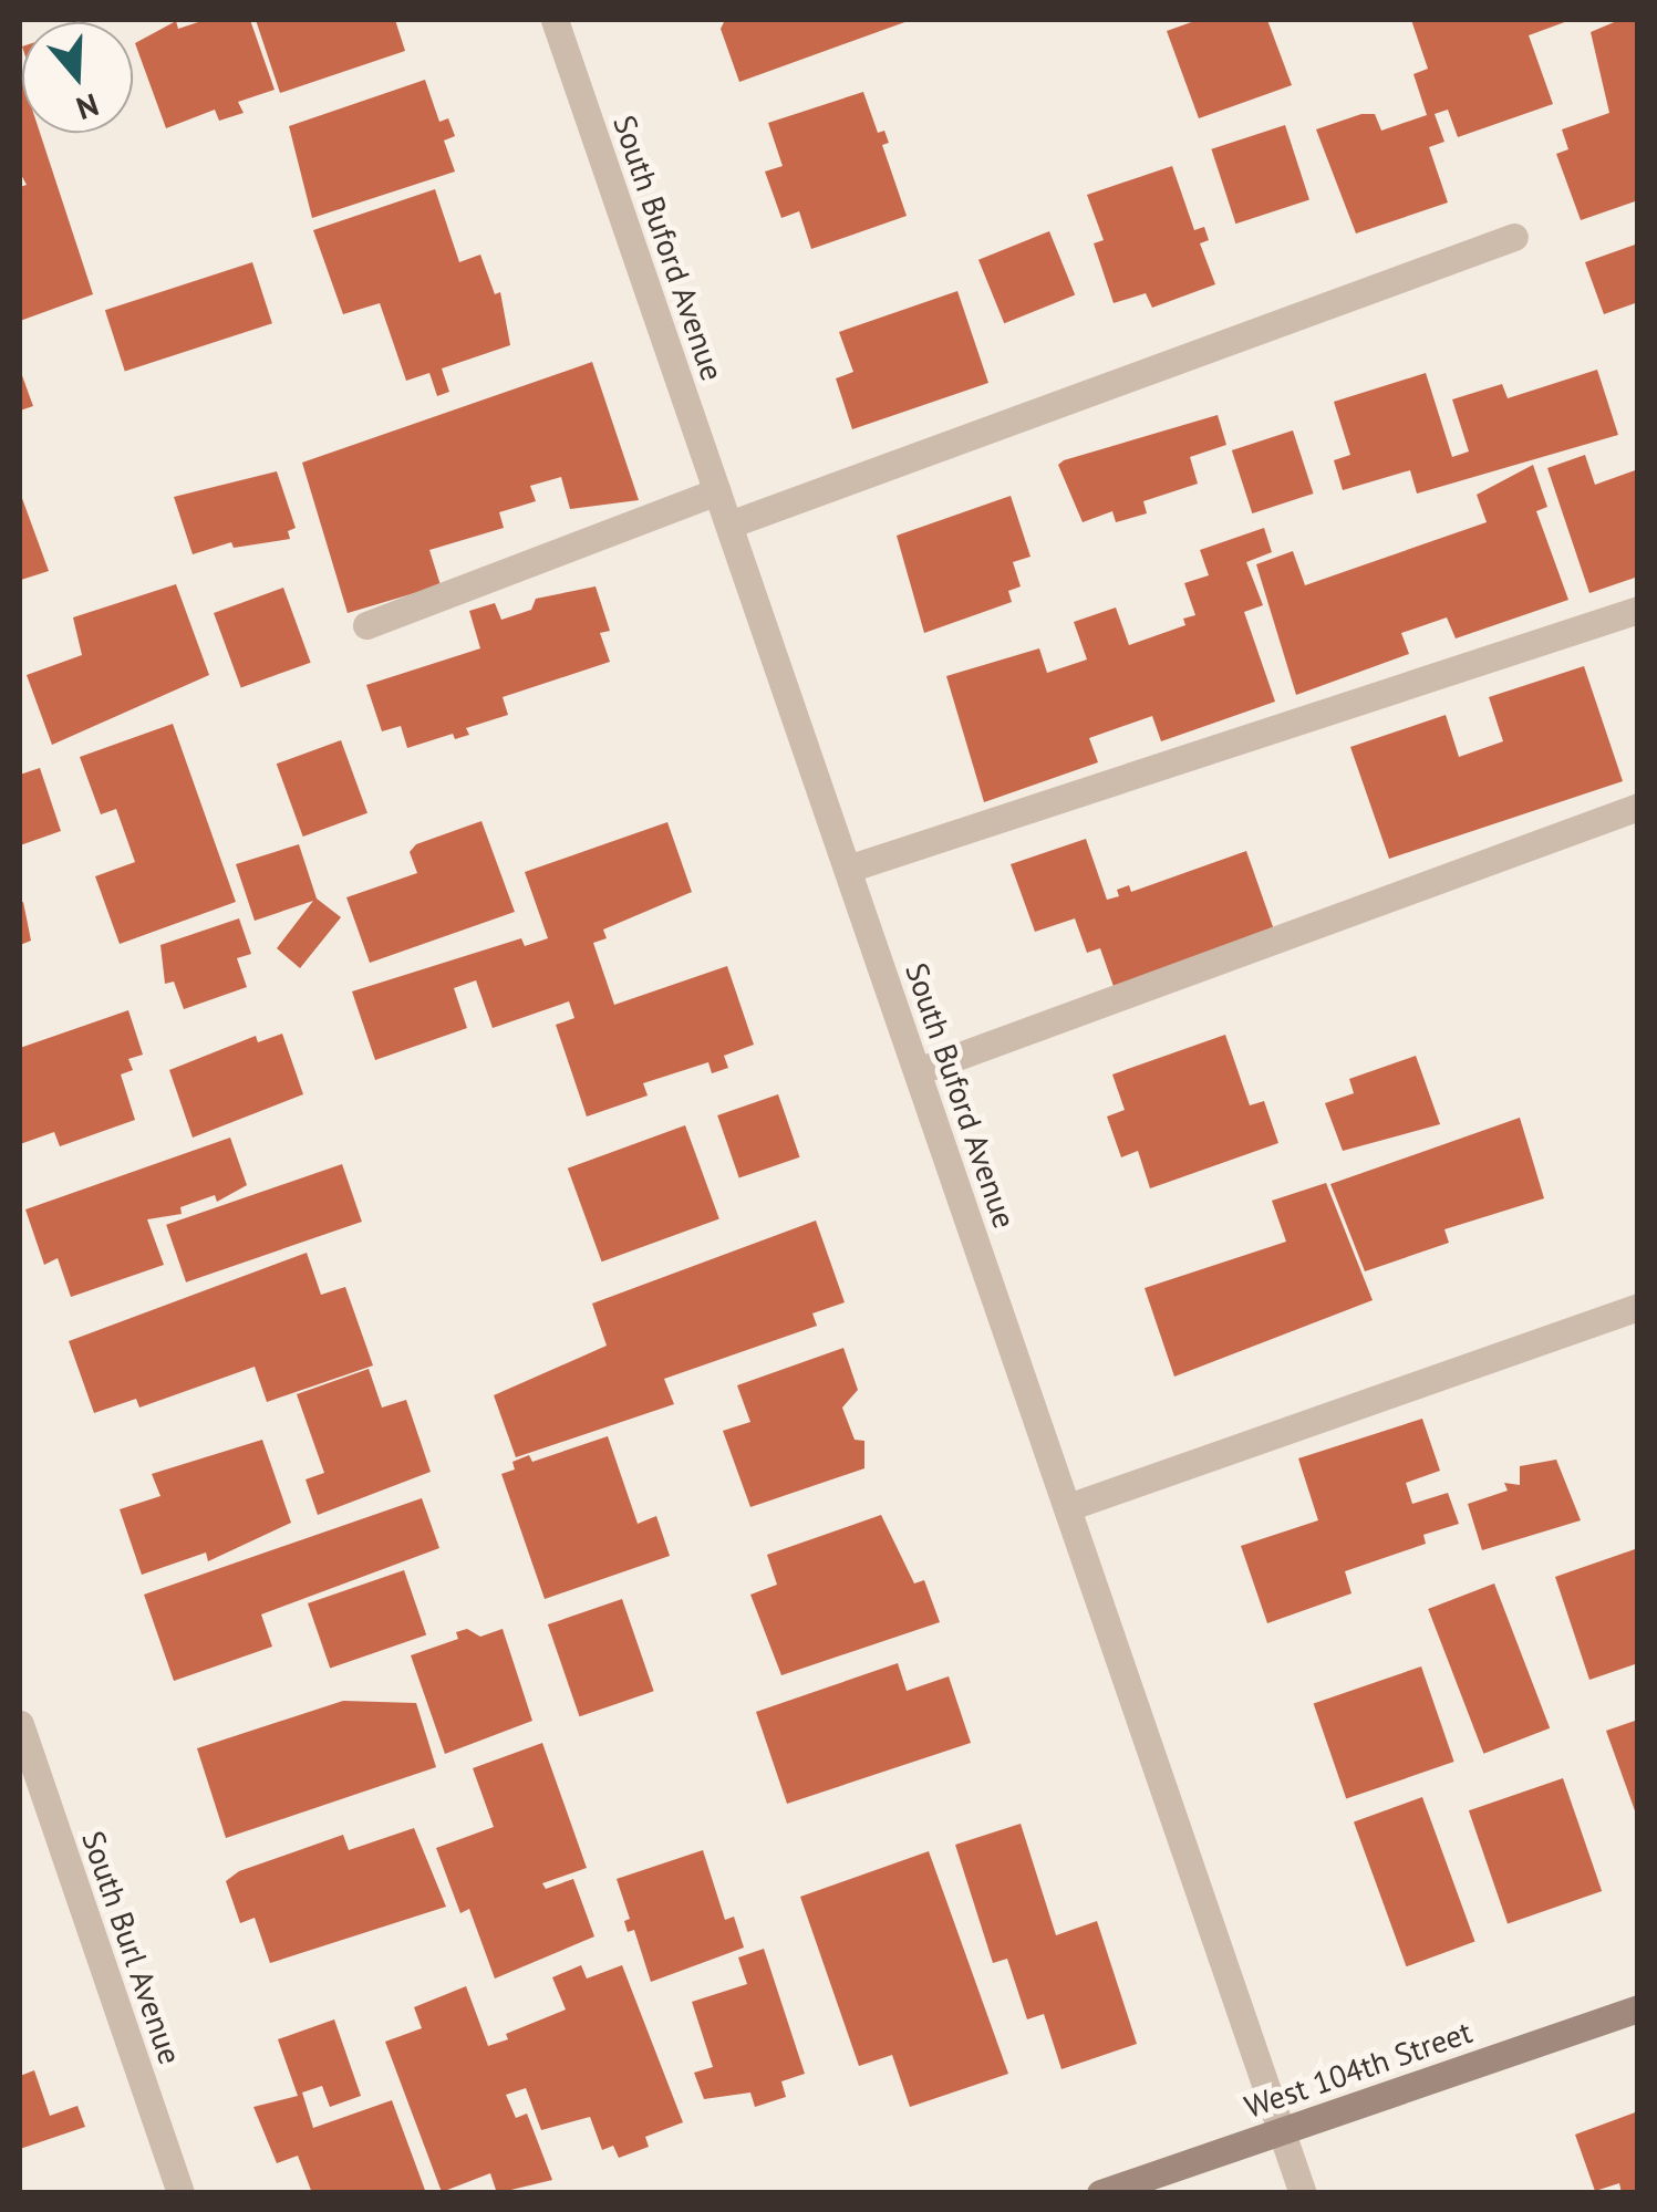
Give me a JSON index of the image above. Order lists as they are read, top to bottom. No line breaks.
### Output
{"streets":{"street":["South Buford Avenue","South Burl Avenue","West 104th Street"]},"crossings":[["South Buford Avenue","West 104th Street"]],"north":"bottom"}
